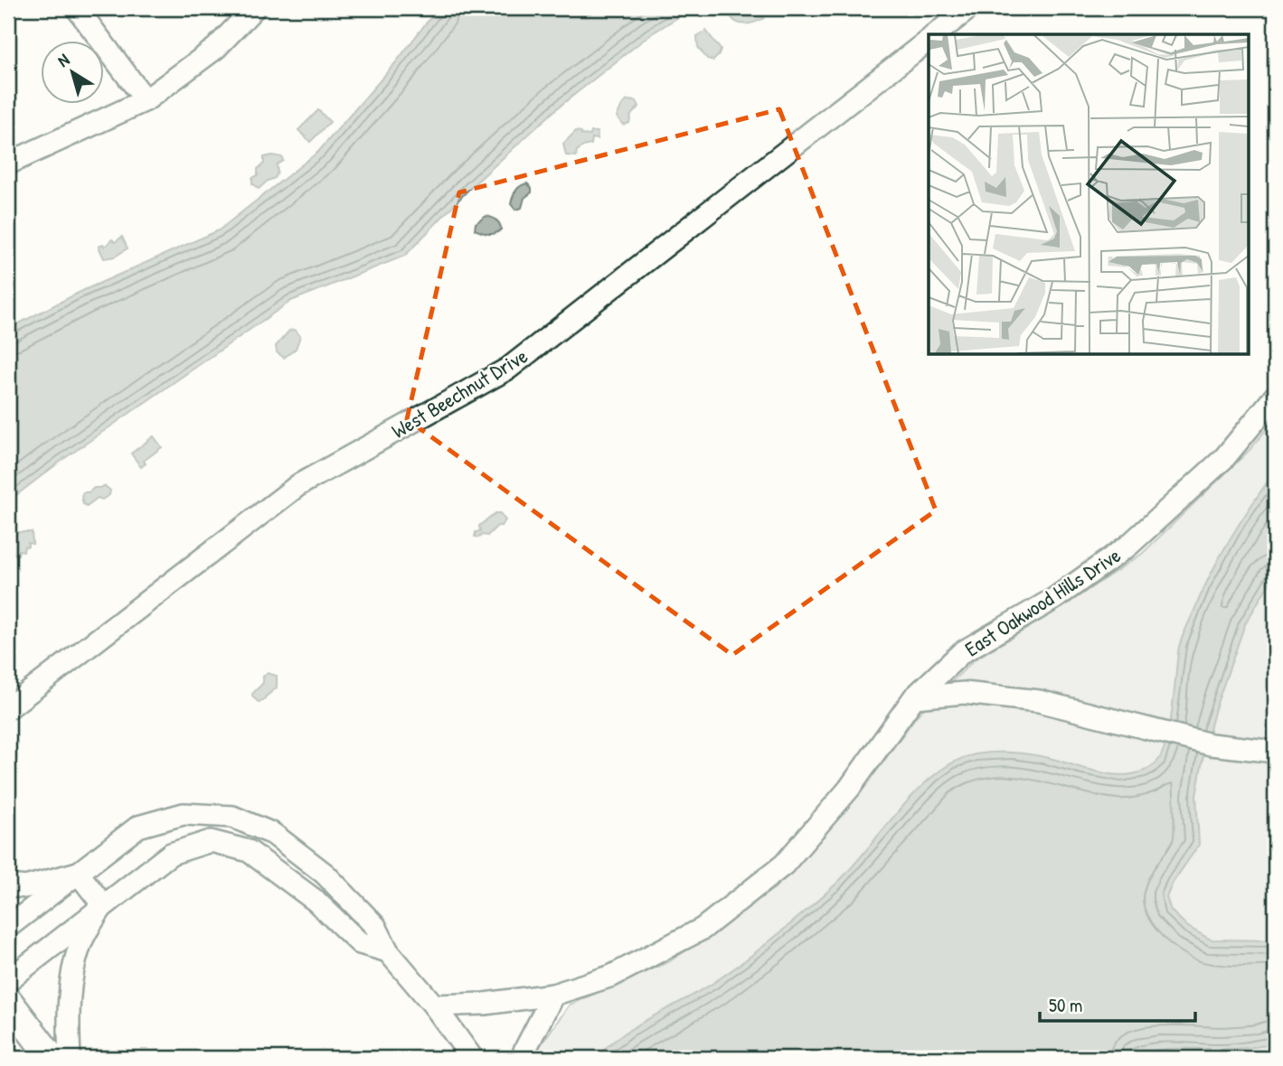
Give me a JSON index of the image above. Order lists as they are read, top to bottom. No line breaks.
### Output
{"streets":{"street":["West Beechnut Drive","East Oakwood Hills Drive"]},"scale_bar":"50 m","north":"top left"}
